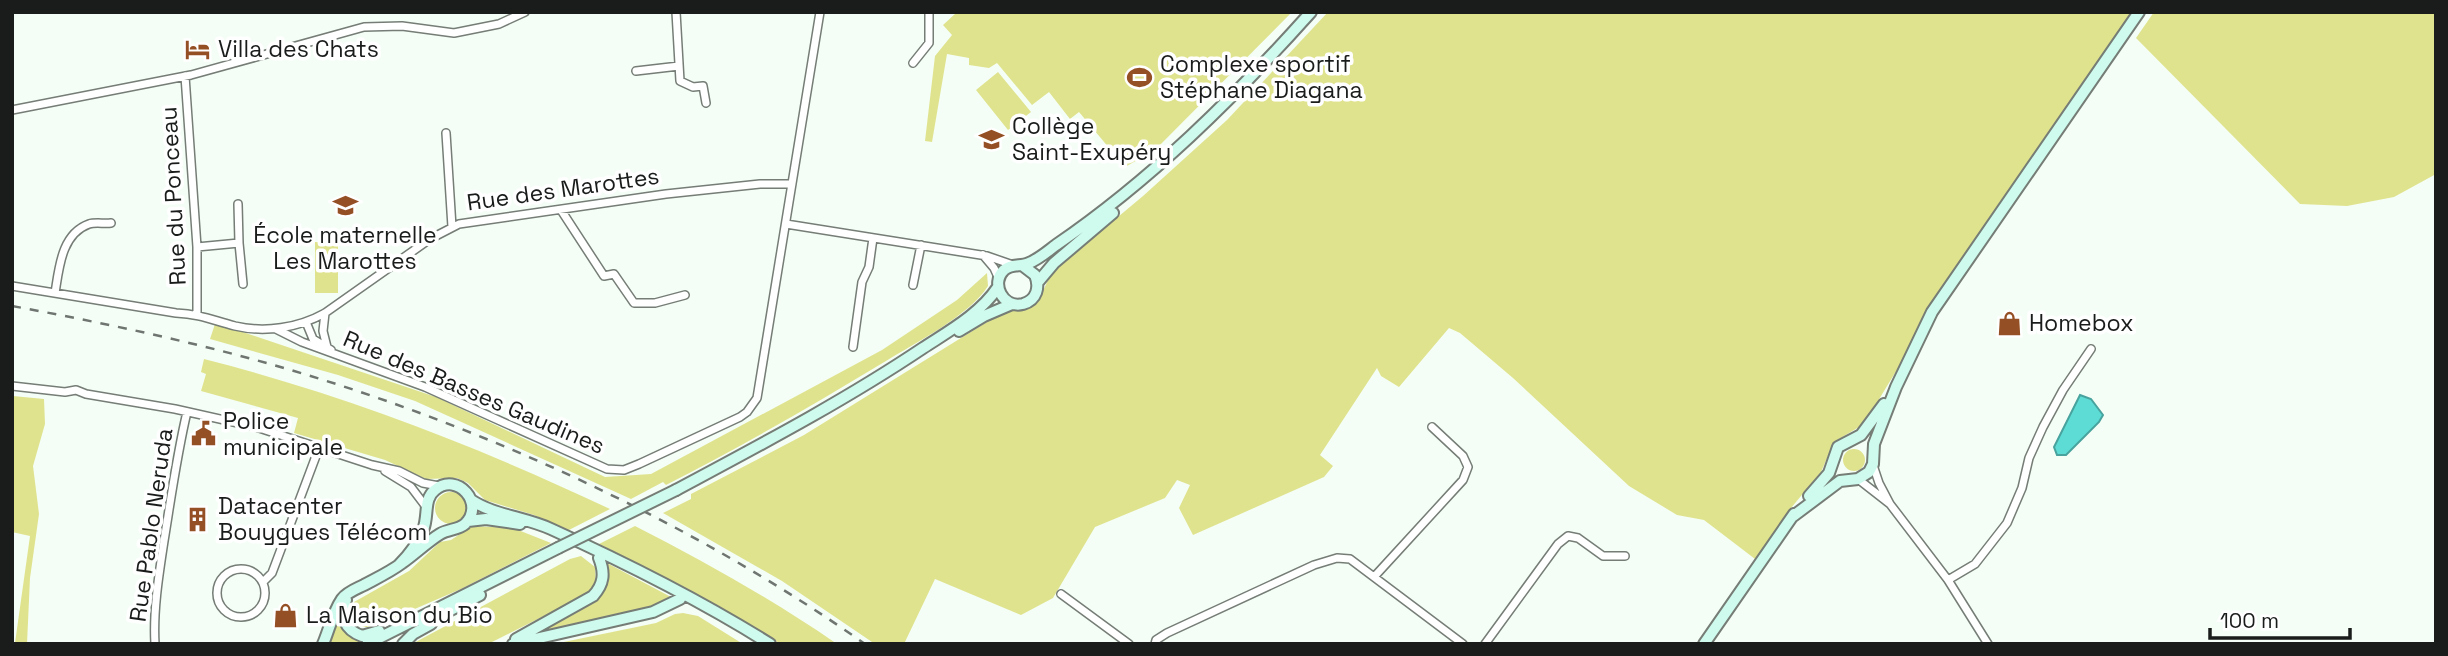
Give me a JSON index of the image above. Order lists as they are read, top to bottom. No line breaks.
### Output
{"streets":{"street":["Rue des Marottes","Rue du Ponceau","Rue des Basses Gaudines","Rue Pablo Neruda"]},"crossings":[["Rue des Marottes","Rue des Basses Gaudines"],["Rue du Ponceau","Rue des Basses Gaudines"]],"places":{"hotel":["Villa des Chats"],"sports":["Complexe sportif Stéphane Diagana"],"school or university":["Collège Saint-Exupéry","École maternelle Les Marottes"],"shop":["Homebox","La Maison du Bio"],"public building":["Police municipale"],"building":["Datacenter Bouygues Télécom"]},"scale_bar":"100 m"}
